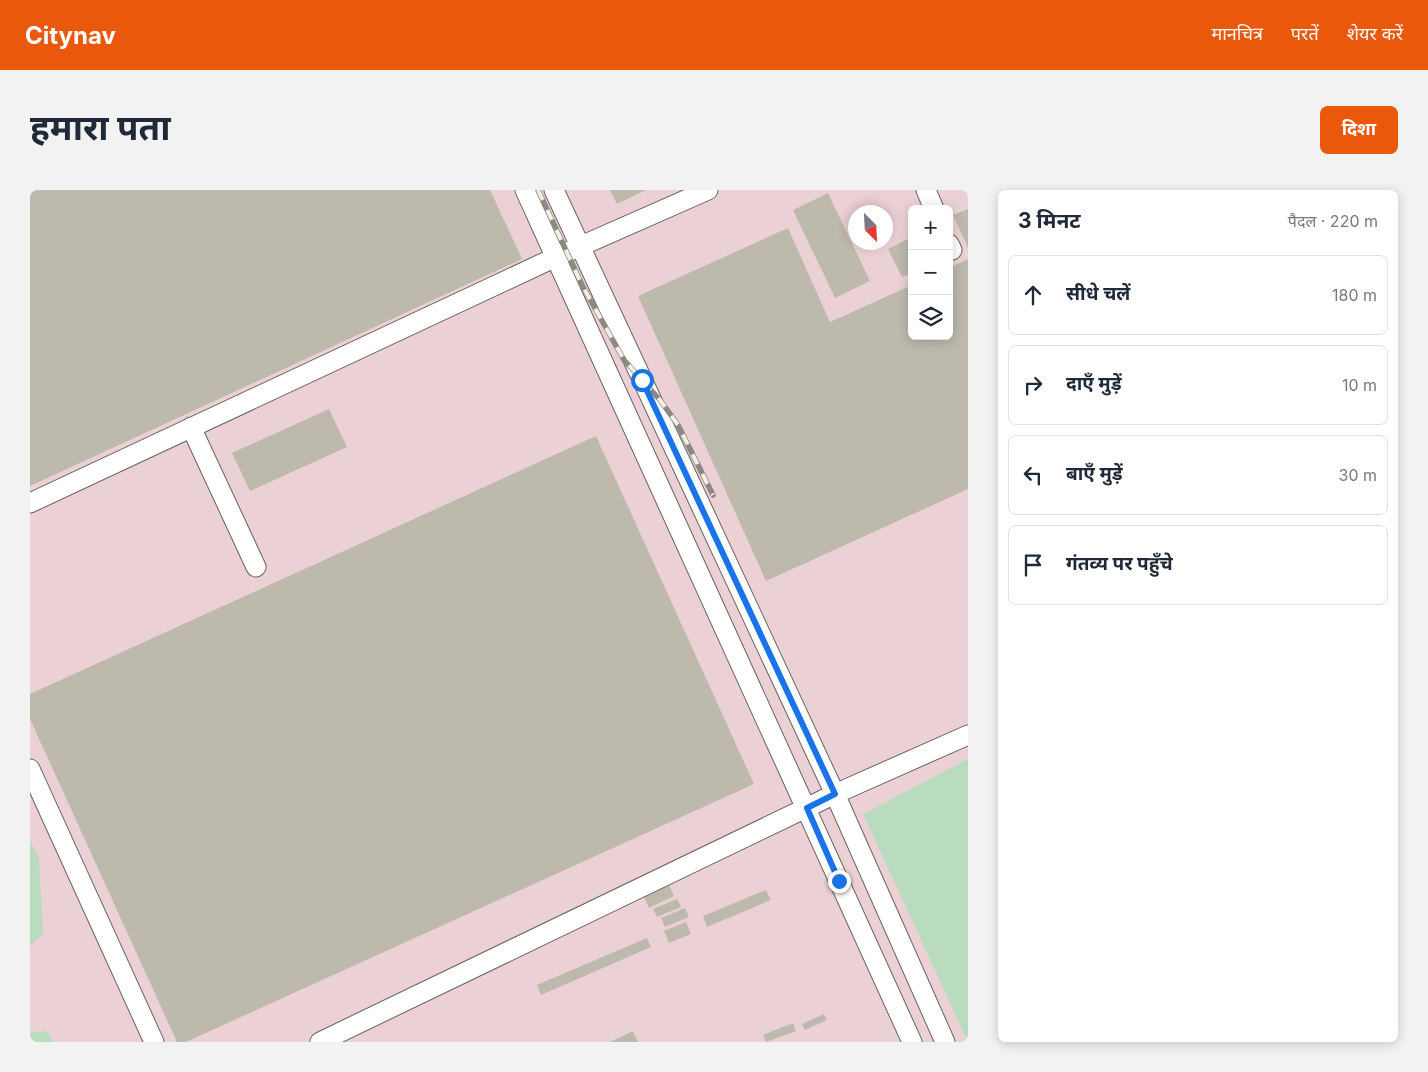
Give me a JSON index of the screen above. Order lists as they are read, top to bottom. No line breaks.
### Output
{"north":"bottom right","page":{"header":"Citynav","nav":["मानचित्र","परतें","शेयर करें"],"title":"हमारा पता","buttons":"दिशा","heading":["3 मिनट","पैदल · 220 m"],"map_buttons":["+","−"],"list":[["सीधे चलें","180 m"],["दाएँ मुड़ें","10 m"],["बाएँ मुड़ें","30 m"],"गंतव्य पर पहुँचे"]}}
